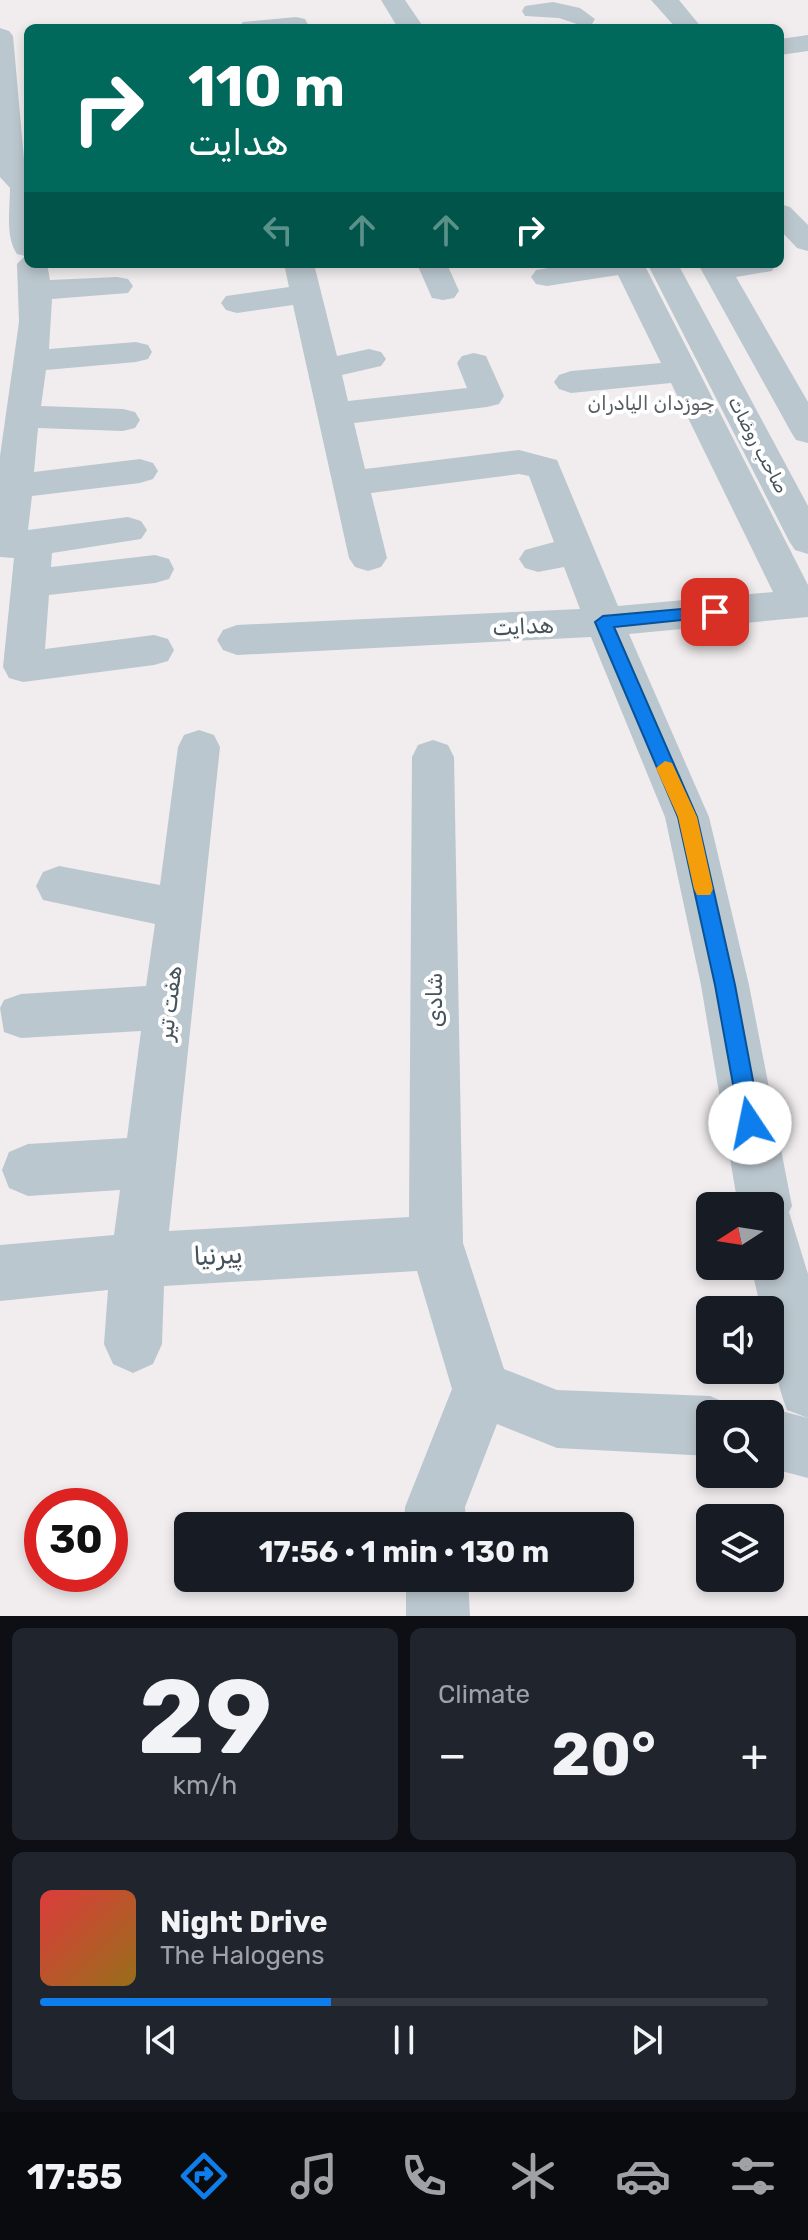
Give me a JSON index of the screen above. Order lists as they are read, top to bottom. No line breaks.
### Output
{"streets":{"street":["صاحب روضات","هدایت","شادی","هفت تیر","پیرنیا"]},"crossings":[["شادی","پیرنیا"],["هفت تیر","پیرنیا"]],"districts":["جوزدان الیادران"],"north":"left","page":{"turn":["110 m","هدایت"],"limit":"30","trip":"17:56 · 1 min · 130 m","tile":[["29","km/h"],"Climate"],"heat":["−","20°","+"],"song":["Night Drive","The Halogens"],"tabs":"17:55"}}
